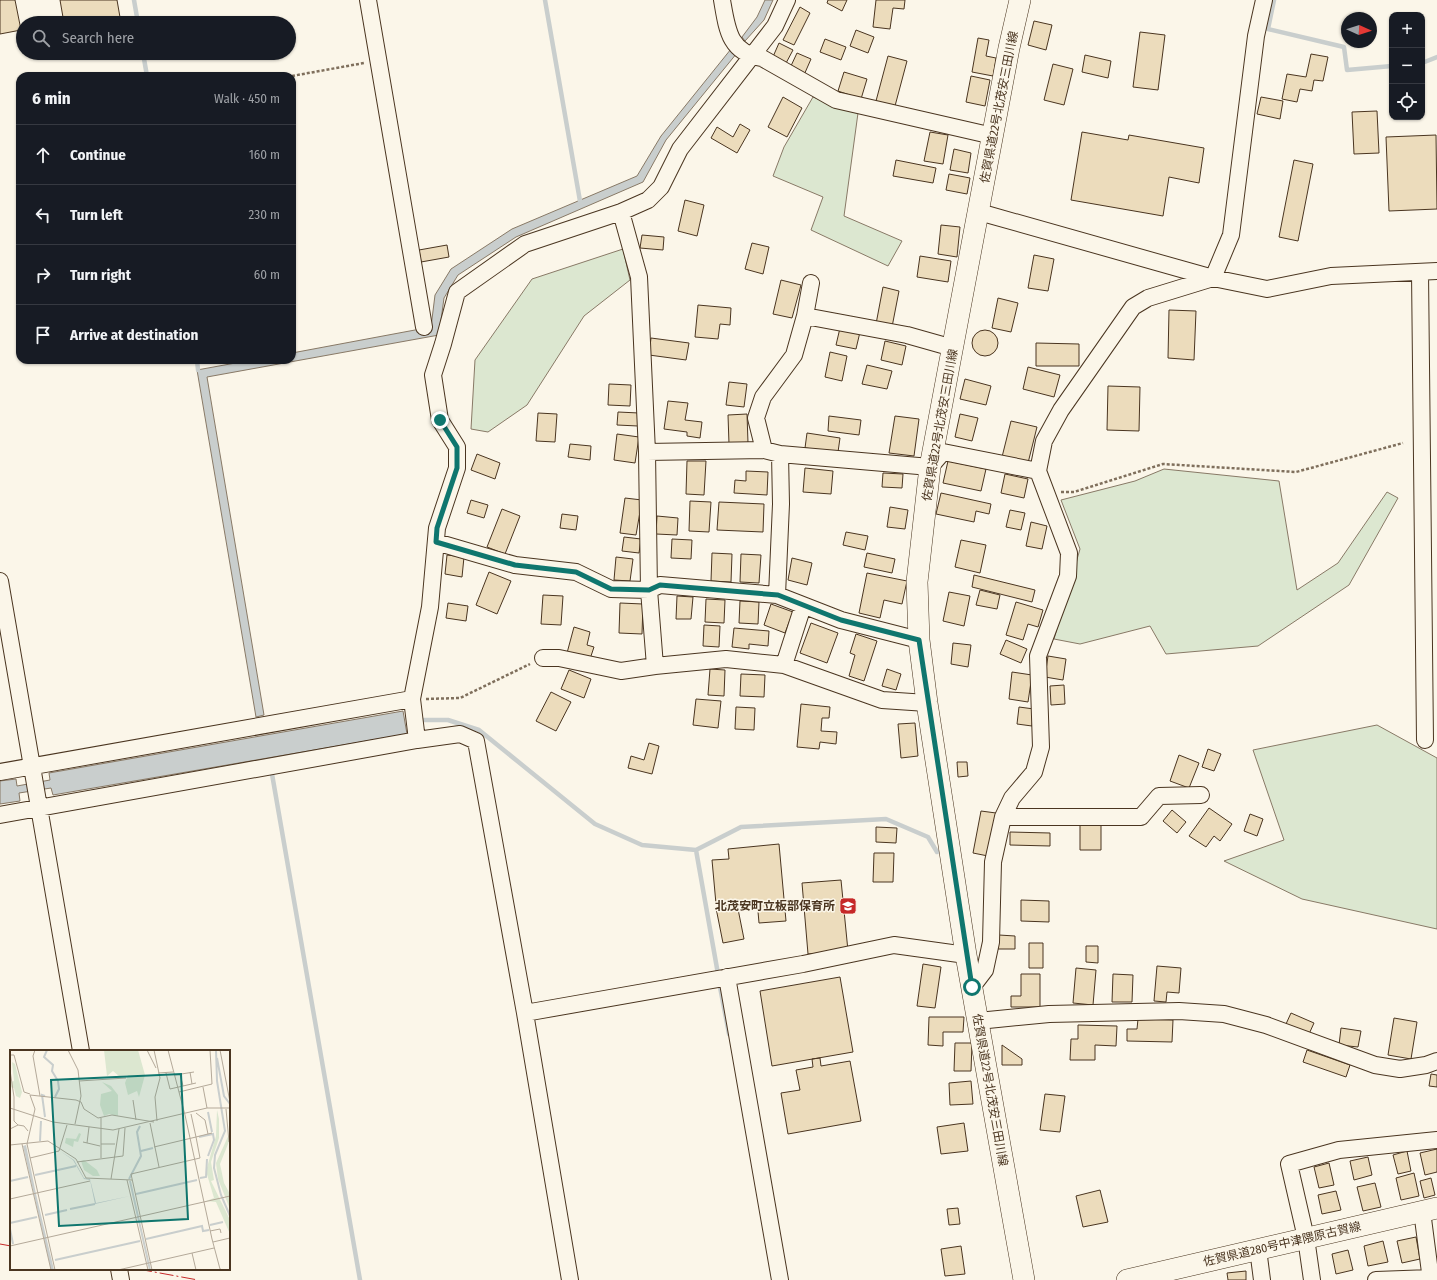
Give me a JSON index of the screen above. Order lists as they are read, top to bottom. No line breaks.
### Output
{"streets":{"main road":["佐賀県道22号北茂安三田川線","佐賀県道280号中津隈原古賀線"]},"places":{"school or university":["北茂安町立板部保育所"]},"north":"right","page":{"map_buttons":["+","−"],"search":"Search here","heading":["6 min","Walk · 450 m"],"list":[["Continue","160 m"],["Turn left","230 m"],["Turn right","60 m"],"Arrive at destination"]}}
